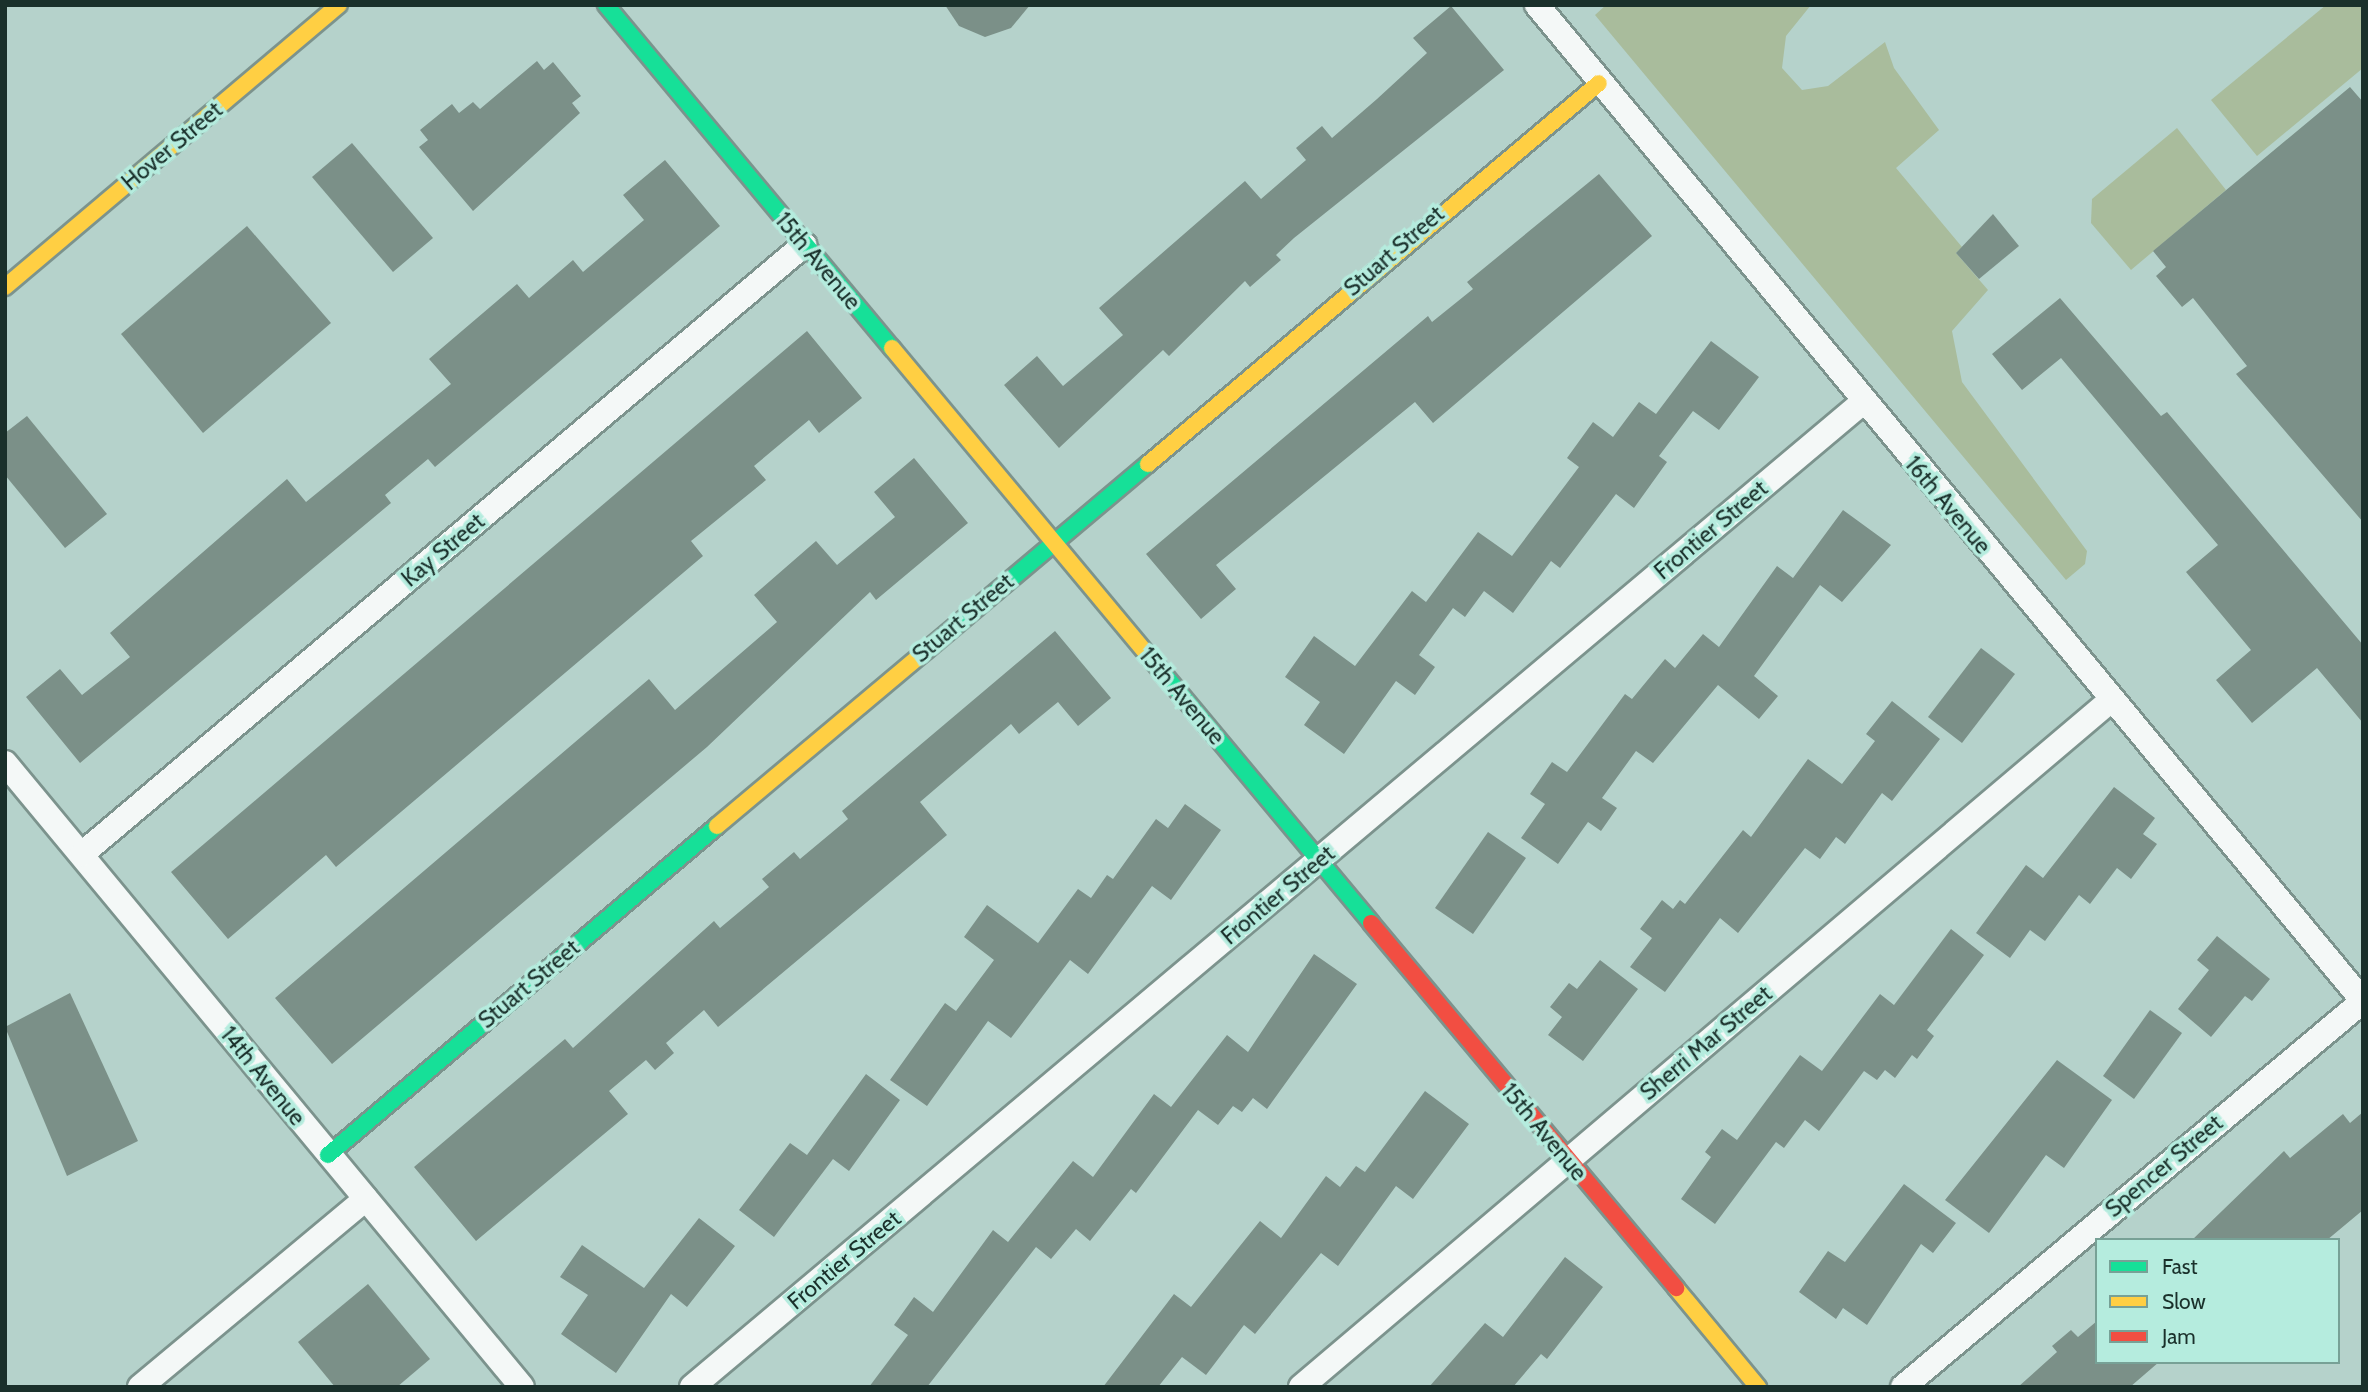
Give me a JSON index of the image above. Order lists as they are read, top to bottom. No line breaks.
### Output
{"streets":{"street":["Hover Street","Stuart Street","15th Avenue","16th Avenue","Frontier Street","Kay Street","Sherri Mar Street","14th Avenue","Spencer Street"]},"crossings":[["Stuart Street","15th Avenue"],["Stuart Street","16th Avenue"],["Stuart Street","14th Avenue"],["15th Avenue","Frontier Street"],["15th Avenue","Kay Street"],["15th Avenue","Sherri Mar Street"],["16th Avenue","Frontier Street"],["16th Avenue","Sherri Mar Street"],["16th Avenue","Spencer Street"],["Kay Street","14th Avenue"]],"legend":["Fast","Slow","Jam"]}
